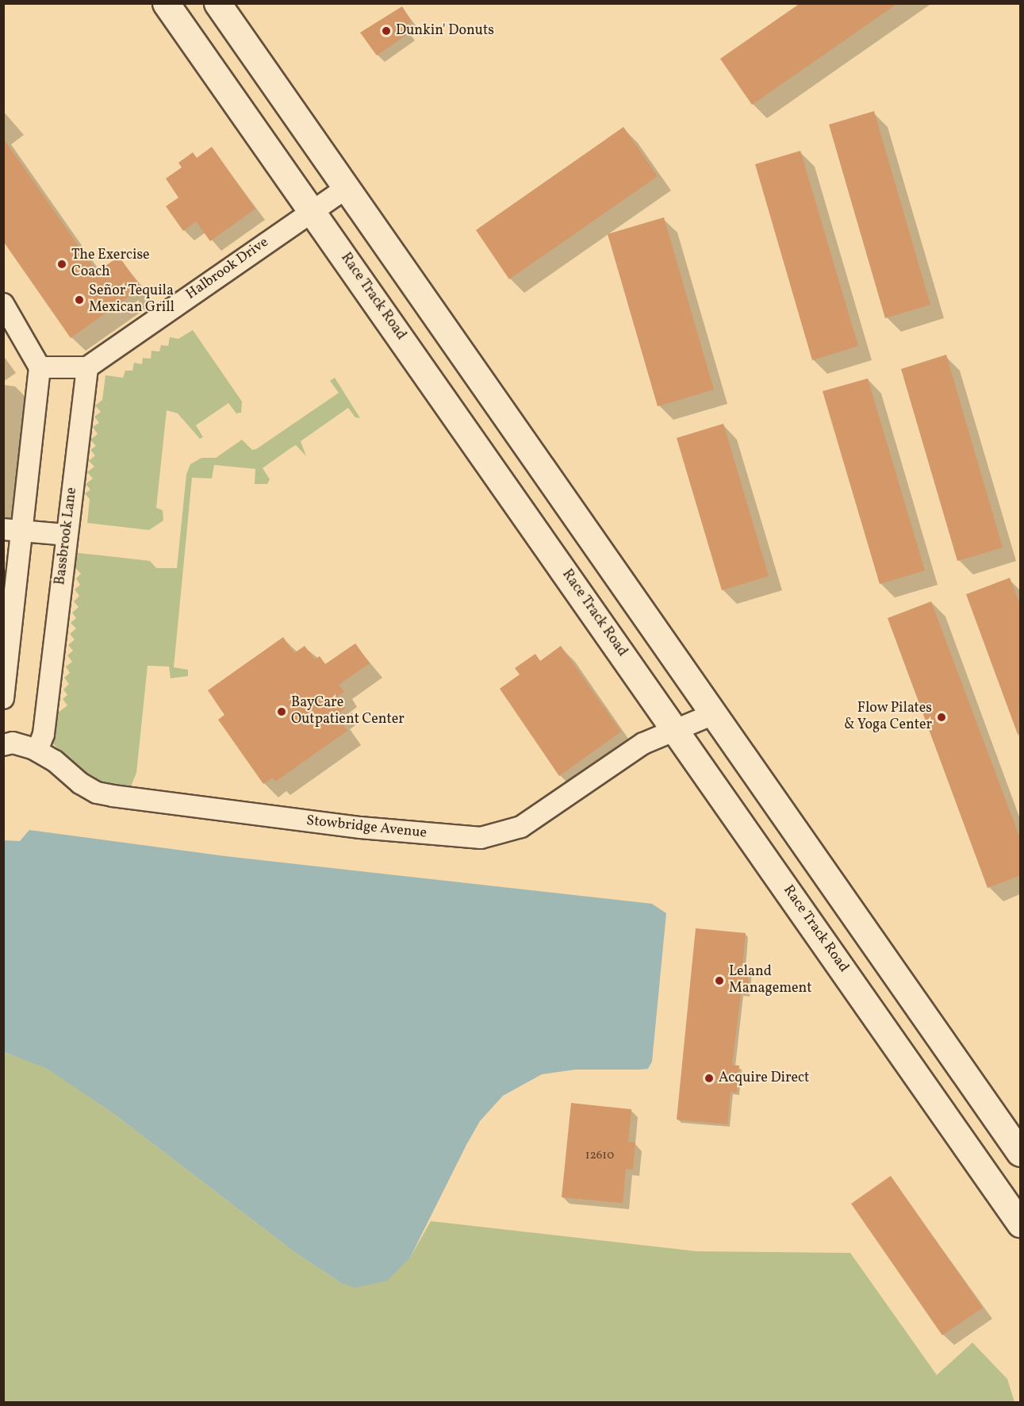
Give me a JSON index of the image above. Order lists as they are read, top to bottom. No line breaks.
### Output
{"streets":{"main road":["Race Track Road"],"street":["Halbrook Drive","Bassbrook Lane","Stowbridge Avenue"]},"crossings":[["Halbrook Drive","Race Track Road"],["Halbrook Drive","Bassbrook Lane"],["Race Track Road","Stowbridge Avenue"],["Bassbrook Lane","Stowbridge Avenue"]],"places":["Dunkin' Donuts","The Exercise Coach","Señor Tequila Mexican Grill","BayCare Outpatient Center","Flow Pilates & Yoga Center","Leland Management","Acquire Direct"],"house_numbers":["12610"]}
